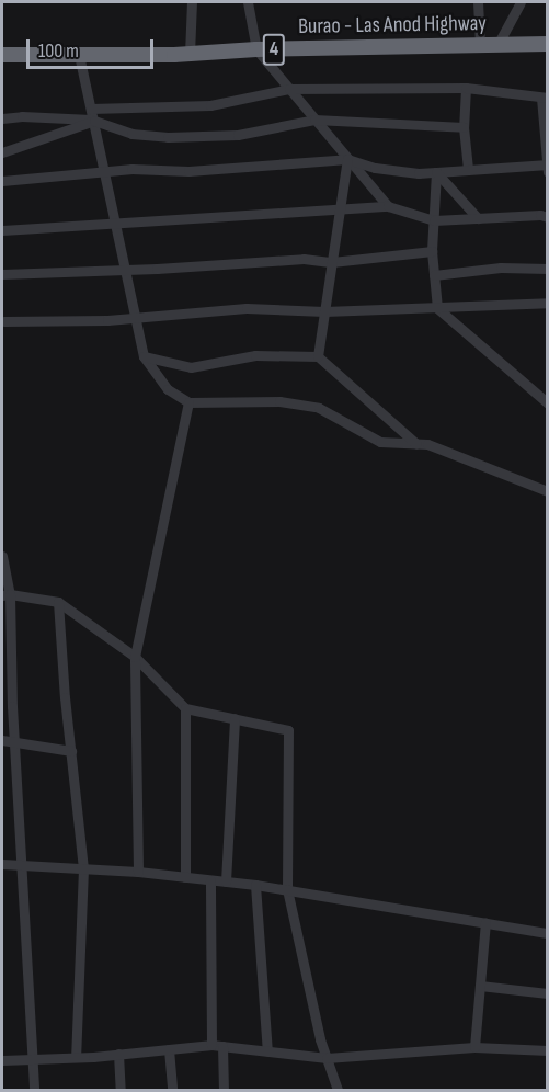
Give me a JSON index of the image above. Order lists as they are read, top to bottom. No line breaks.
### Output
{"streets":{"highway":["Burao - Las Anod Highway","4"]},"scale_bar":"100 m"}
